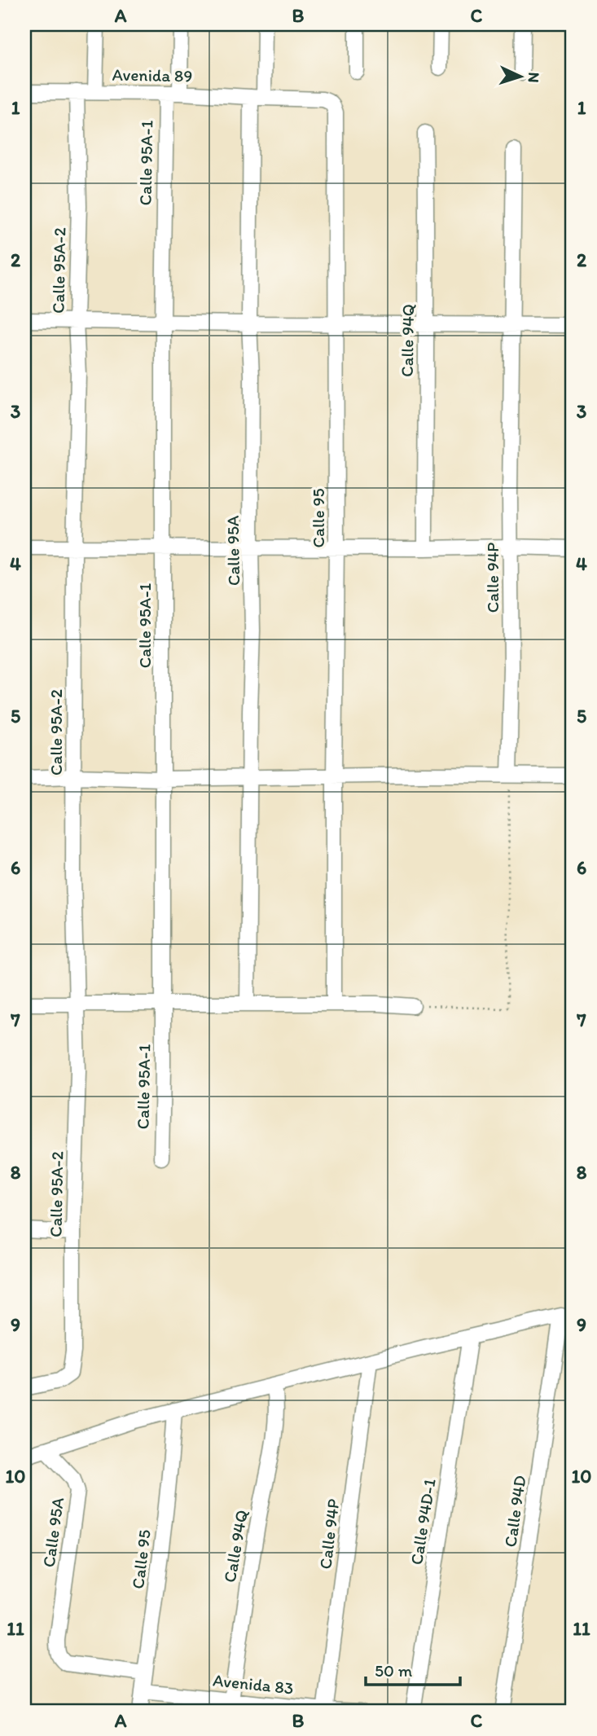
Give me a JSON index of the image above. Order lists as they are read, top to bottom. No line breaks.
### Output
{"streets":{"street":["Avenida 89","Calle 95A-1","Calle 95A-2","Calle 94Q","Calle 95","Calle 95A","Calle 94P","Calle 94D","Calle 94D-1","Avenida 83"]},"crossings":[["Avenida 89","Calle 95A-1"],["Avenida 89","Calle 95A-2"],["Avenida 89","Calle 95"],["Avenida 89","Calle 95A"],["Calle 94Q","Avenida 83"],["Calle 95","Calle 95A"],["Calle 95","Avenida 83"],["Calle 94P","Avenida 83"],["Calle 94D","Calle 94D-1"]],"scale_bar":"50 m","north":"right","grid":{"columns":["A","B","C"],"rows":["1","2","3","4","5","6","7","8","9","10","11"]}}
